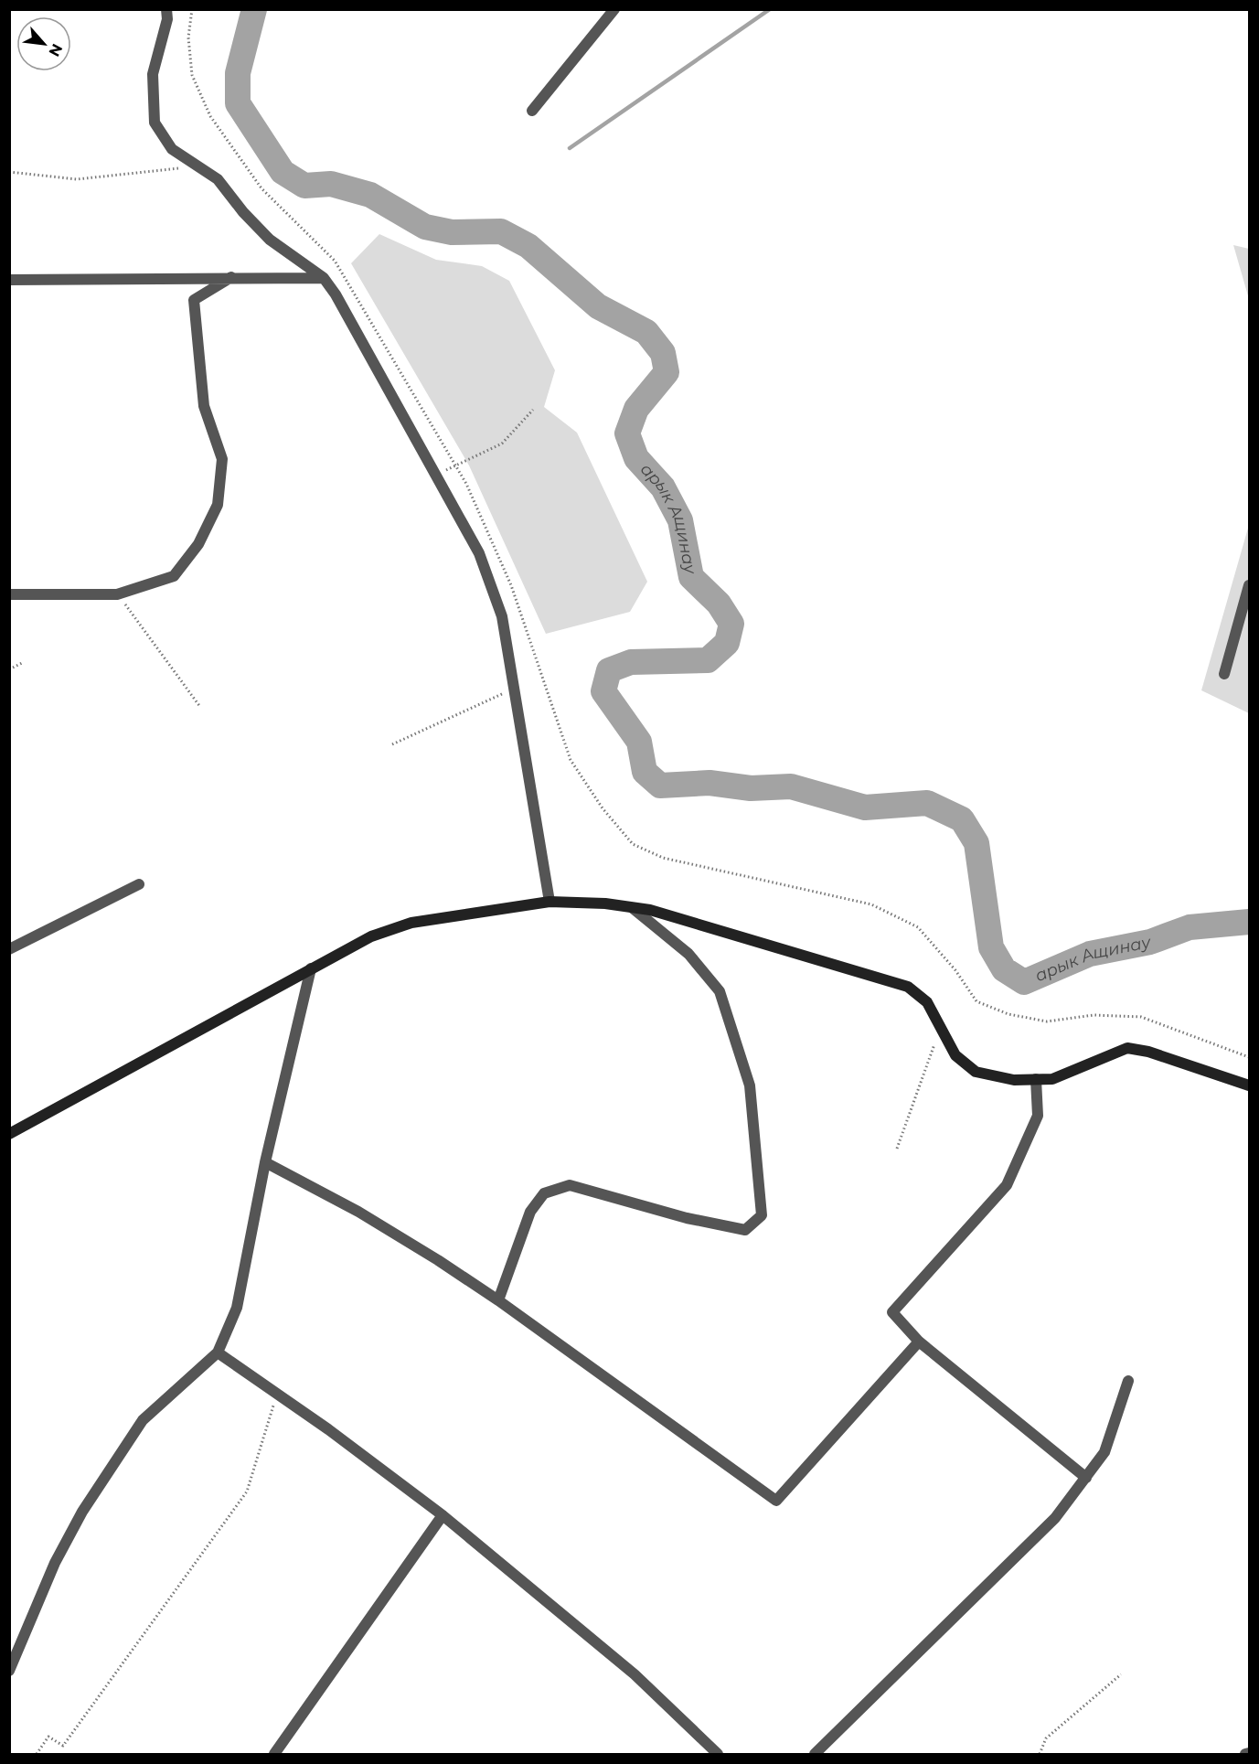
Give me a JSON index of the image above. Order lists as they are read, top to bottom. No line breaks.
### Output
{"water":["арык Ащинау"],"north":"bottom right"}
